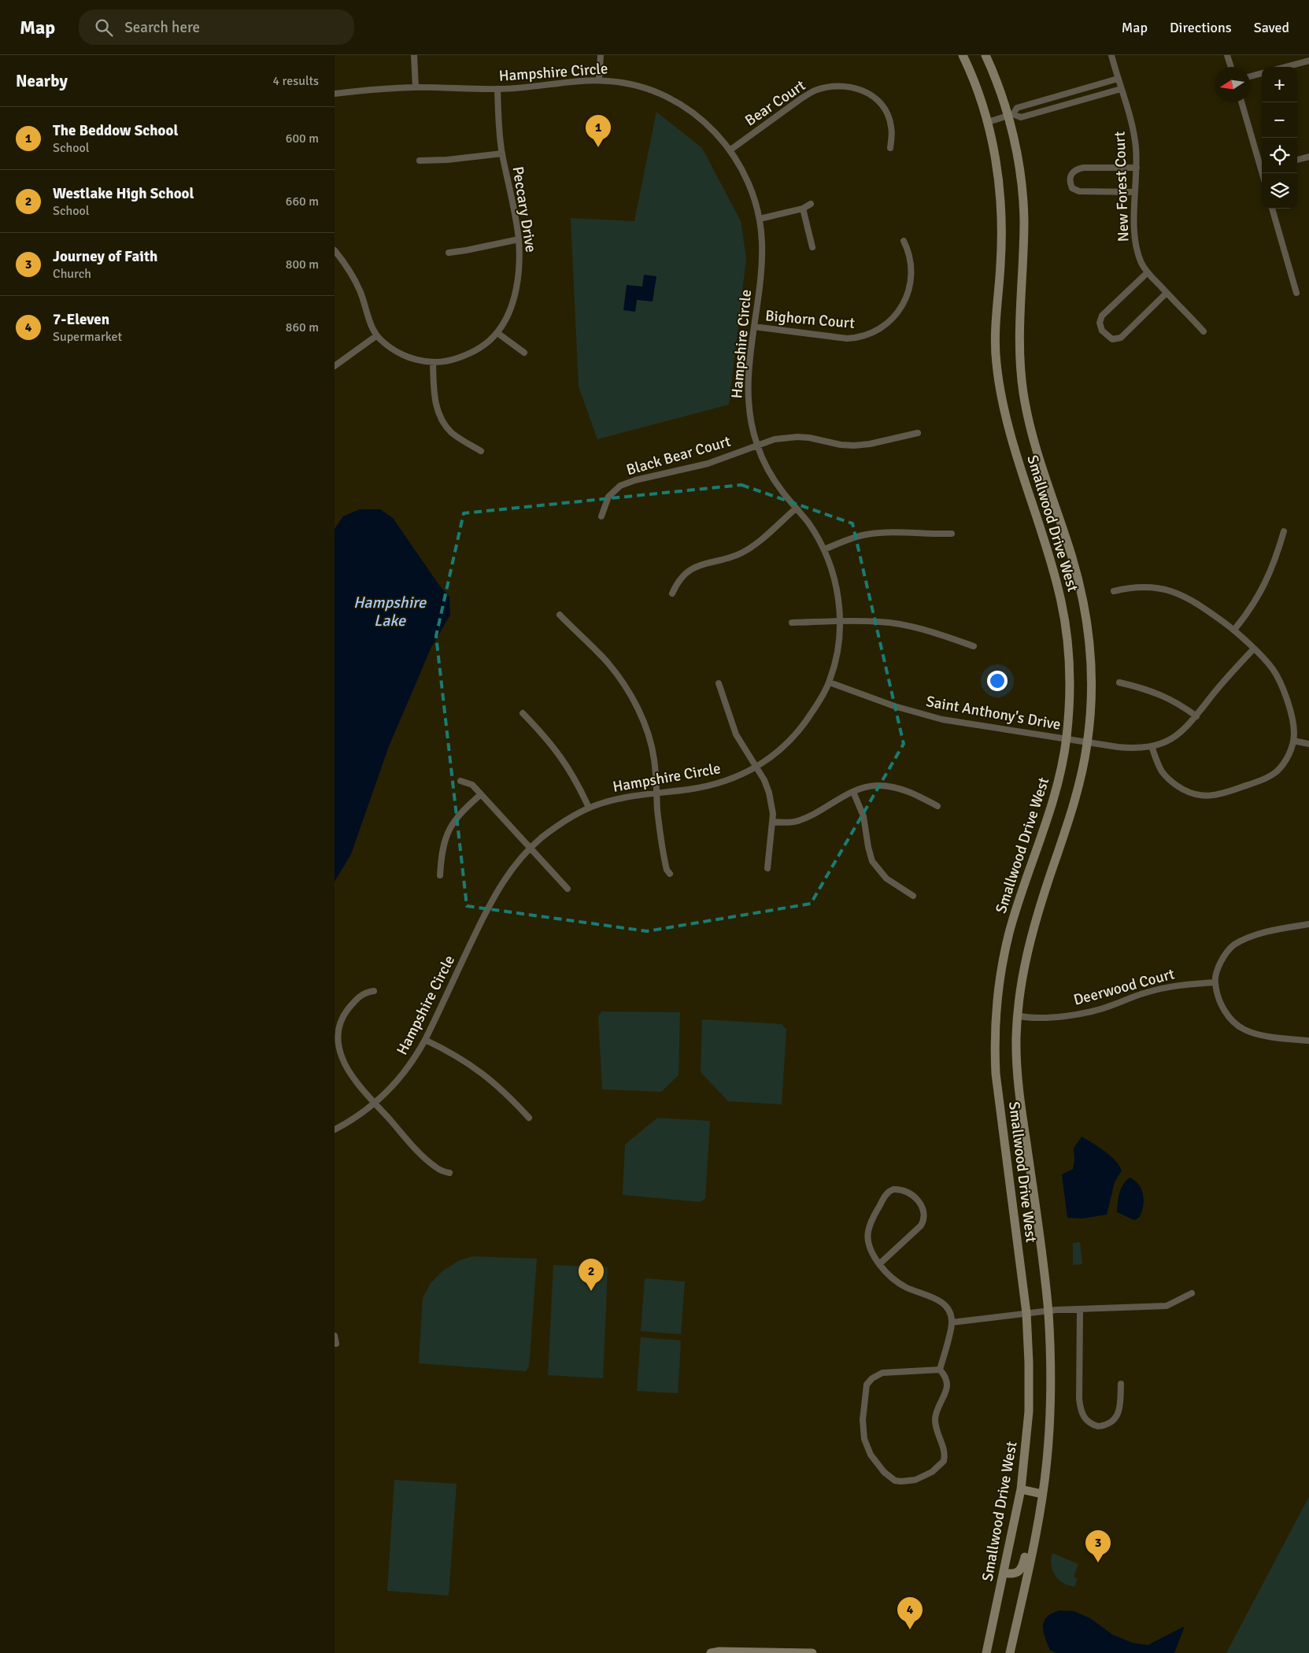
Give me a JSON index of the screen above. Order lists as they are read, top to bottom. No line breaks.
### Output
{"streets":{"street":["Hampshire Circle","Bear Court","New Forest Court","Peccary Drive","Bighorn Court","Black Bear Court","Smallwood Drive West","Saint Anthony's Drive","Deerwood Court"]},"crossings":[["Hampshire Circle","Bear Court"],["Hampshire Circle","Peccary Drive"],["Hampshire Circle","Bighorn Court"],["Hampshire Circle","Black Bear Court"],["Hampshire Circle","Saint Anthony's Drive"],["Smallwood Drive West","Saint Anthony's Drive"],["Smallwood Drive West","Deerwood Court"]],"water":["Hampshire Lake"],"north":"left","page":{"header":"Map","search":"Search here","nav":["Map","Directions","Saved"],"heading":["Nearby","4 results"],"map_buttons":["+","−"],"list":[{"mark":"1","name":"The Beddow School","note":"School","value":"600 m"},{"mark":"2","name":"Westlake High School","note":"School","value":"660 m"},{"mark":"3","name":"Journey of Faith","note":"Church","value":"800 m"},{"mark":"4","name":"7-Eleven","note":"Supermarket","value":"860 m"}],"pins":["1","2","3","4"]}}
